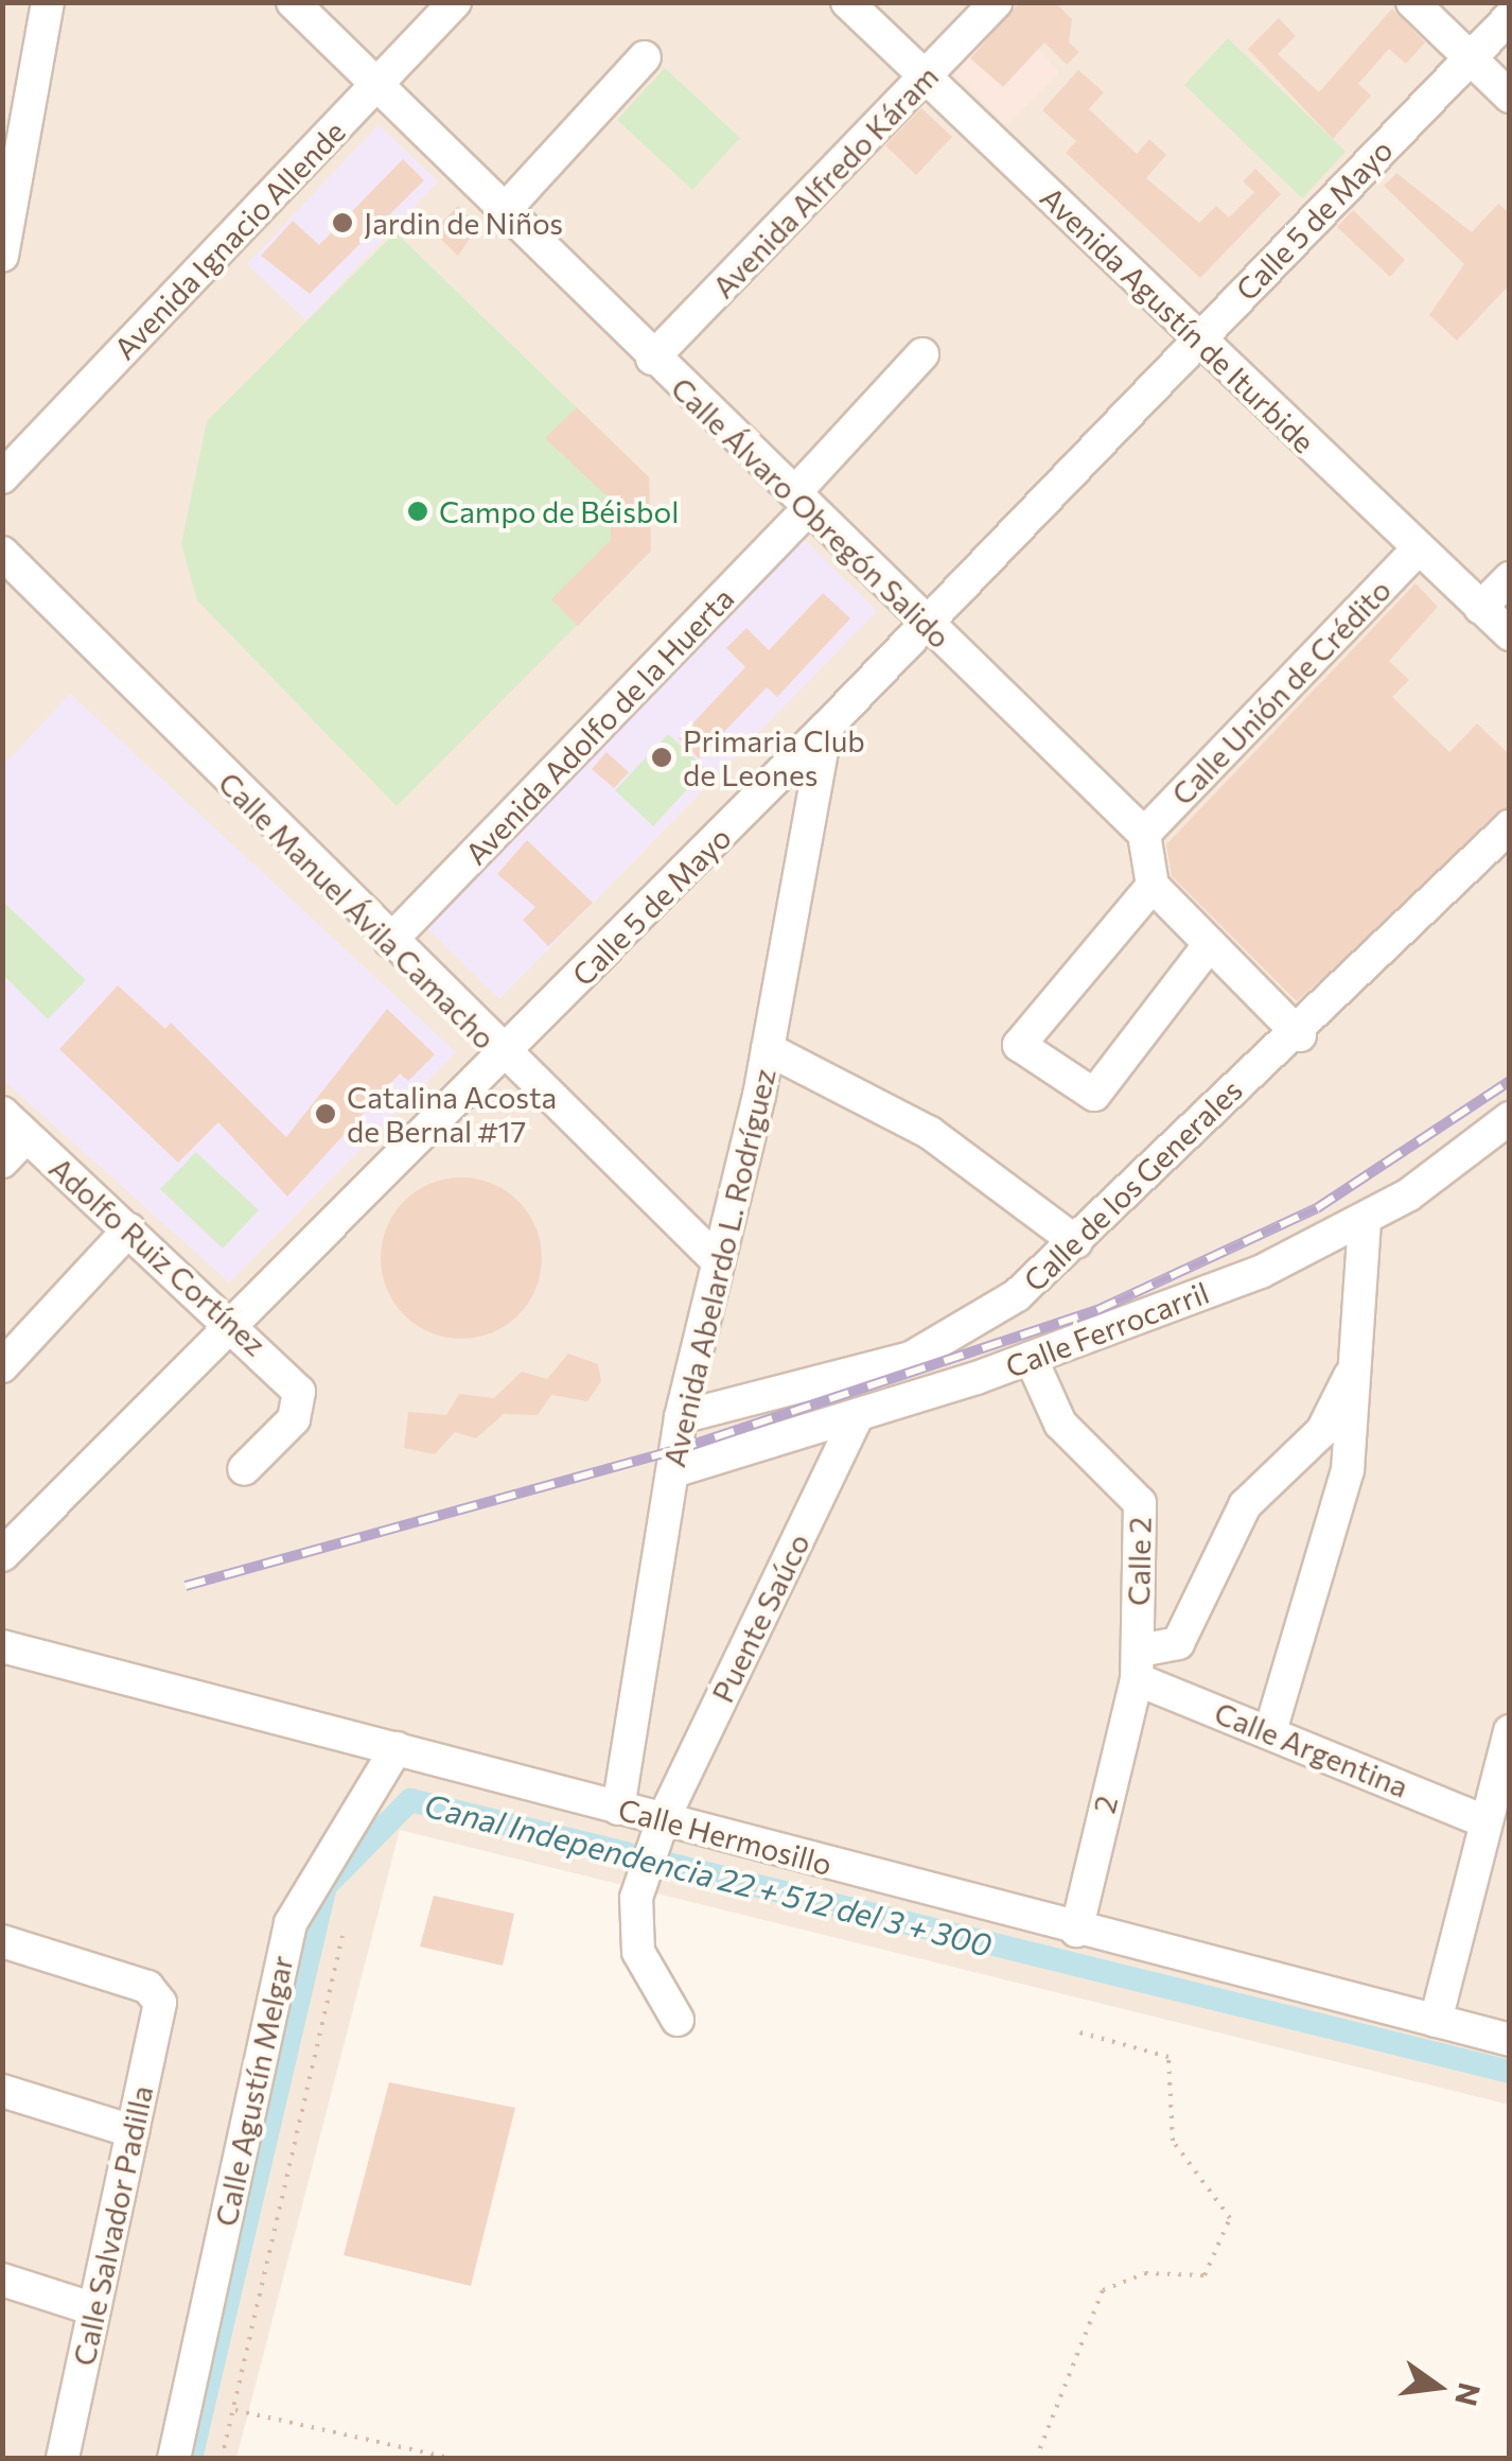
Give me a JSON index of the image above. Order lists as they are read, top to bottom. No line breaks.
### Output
{"streets":{"street":["Avenida Alfredo Káram","Calle 5 de Mayo","Avenida Ignacio Allende","Avenida Agustín de Iturbide","Calle Álvaro Obregón Salido","Calle Unión de Crédito","Avenida Adolfo de la Huerta","Calle Manuel Ávila Camacho","Calle de los Generales","Adolfo Ruiz Cortínez","Avenida Abelardo L. Rodríguez","Calle Ferrocarril","Calle 2","Puente Saúco","Calle Argentina","2","Calle Hermosillo","Calle Agustín Melgar","Calle Salvador Padilla"]},"crossings":[["Avenida Alfredo Káram","Avenida Agustín de Iturbide"],["Avenida Alfredo Káram","Calle Álvaro Obregón Salido"],["Calle 5 de Mayo","Avenida Agustín de Iturbide"],["Calle 5 de Mayo","Calle Álvaro Obregón Salido"],["Calle 5 de Mayo","Calle Manuel Ávila Camacho"],["Calle 5 de Mayo","Adolfo Ruiz Cortínez"],["Calle 5 de Mayo","Avenida Abelardo L. Rodríguez"],["Avenida Ignacio Allende","Calle Álvaro Obregón Salido"],["Avenida Agustín de Iturbide","Calle Unión de Crédito"],["Calle Álvaro Obregón Salido","Calle Unión de Crédito"],["Calle Álvaro Obregón Salido","Avenida Adolfo de la Huerta"],["Avenida Adolfo de la Huerta","Calle Manuel Ávila Camacho"],["Calle Manuel Ávila Camacho","Avenida Abelardo L. Rodríguez"],["Calle de los Generales","Avenida Abelardo L. Rodríguez"],["Avenida Abelardo L. Rodríguez","Calle Ferrocarril"],["Avenida Abelardo L. Rodríguez","Calle Hermosillo"],["Calle Ferrocarril","Calle 2"],["Calle Ferrocarril","Puente Saúco"],["Calle 2","Calle Argentina"],["Calle 2","2"],["Puente Saúco","Calle Hermosillo"],["Calle Argentina","2"],["2","Calle Hermosillo"],["Calle Hermosillo","Calle Agustín Melgar"]],"water":["Canal Independencia 22 + 512 del 3 + 300"],"places":["Jardin de Niños","Campo de Béisbol","Primaria Club de Leones","Catalina Acosta de Bernal #17"],"north":"right"}
